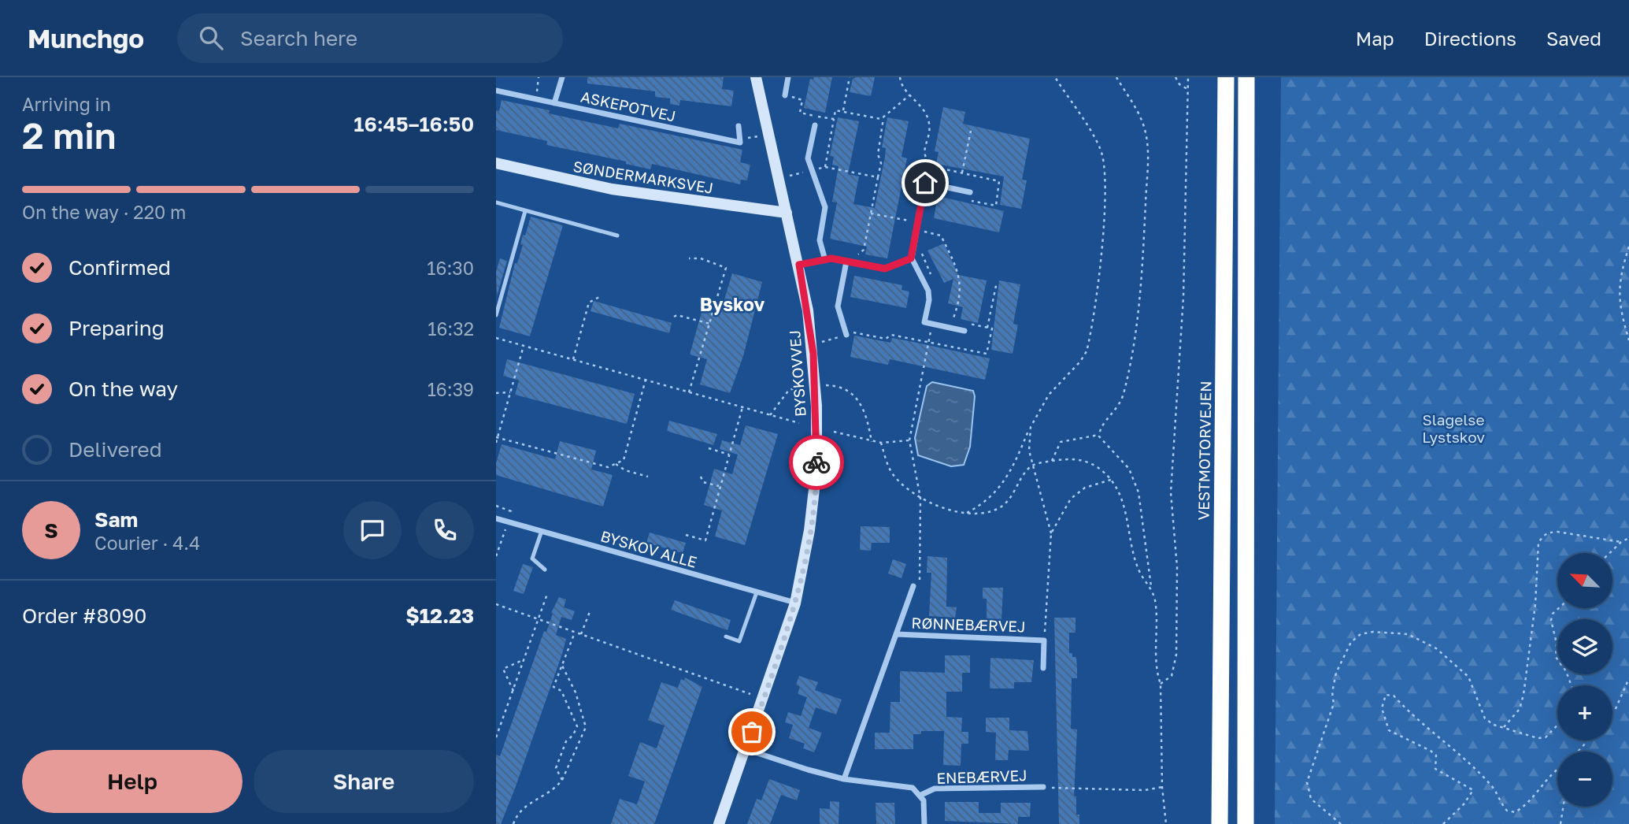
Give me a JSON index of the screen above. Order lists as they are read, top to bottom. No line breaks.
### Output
{"streets":{"highway":["VESTMOTORVEJEN"],"main road":["SØNDERMARKSVEJ","BYSKOVVEJ"],"street":["ASKEPOTVEJ","BYSKOV ALLE","RØNNEBÆRVEJ","ENEBÆRVEJ"]},"crossings":[["SØNDERMARKSVEJ","BYSKOVVEJ"],["BYSKOVVEJ","BYSKOV ALLE"]],"districts":["Byskov"],"parks":["Slagelse Lystskov"],"north":"top left","page":{"header":"Munchgo","search":"Search here","nav":["Map","Directions","Saved"],"heading":["2 min","Arriving in","16:45–16:50"],"panel":["Sam","Courier · 4.4","Order #8090","$12.23"],"bar":"On the way · 220 m","list":[["Confirmed","16:30"],["Preparing","16:32"],["On the way","16:39"],"Delivered"],"round":"S","map_buttons":["+","−"],"buttons":["Help","Share"]}}
